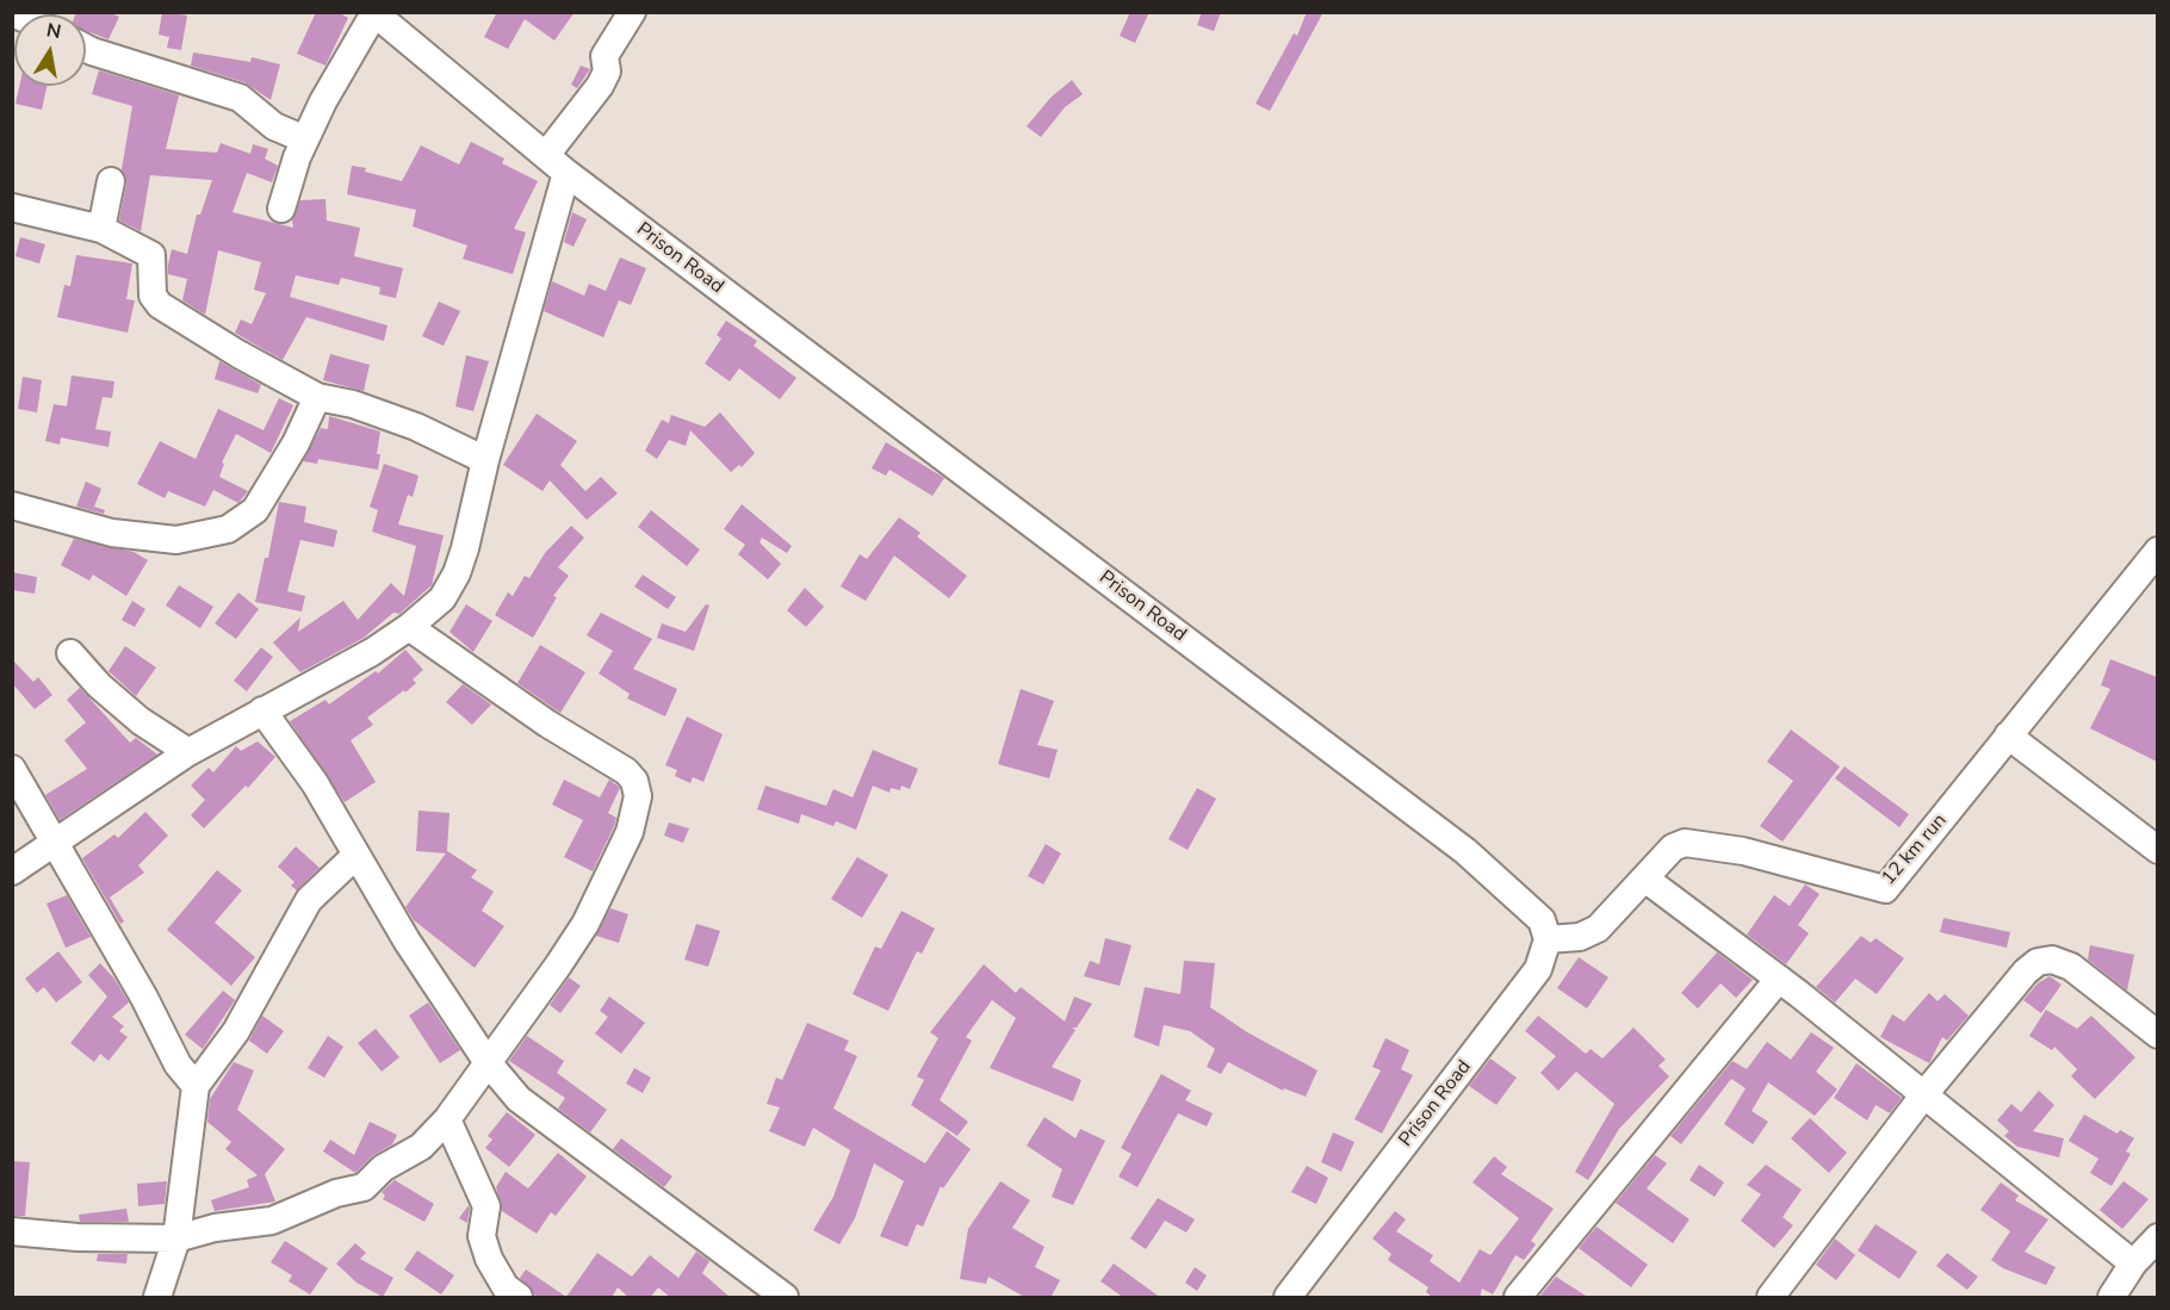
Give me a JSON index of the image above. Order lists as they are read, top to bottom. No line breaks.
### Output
{"streets":{"street":["Prison Road","12 km run"]},"crossings":[["Prison Road","12 km run"]],"north":"top"}
